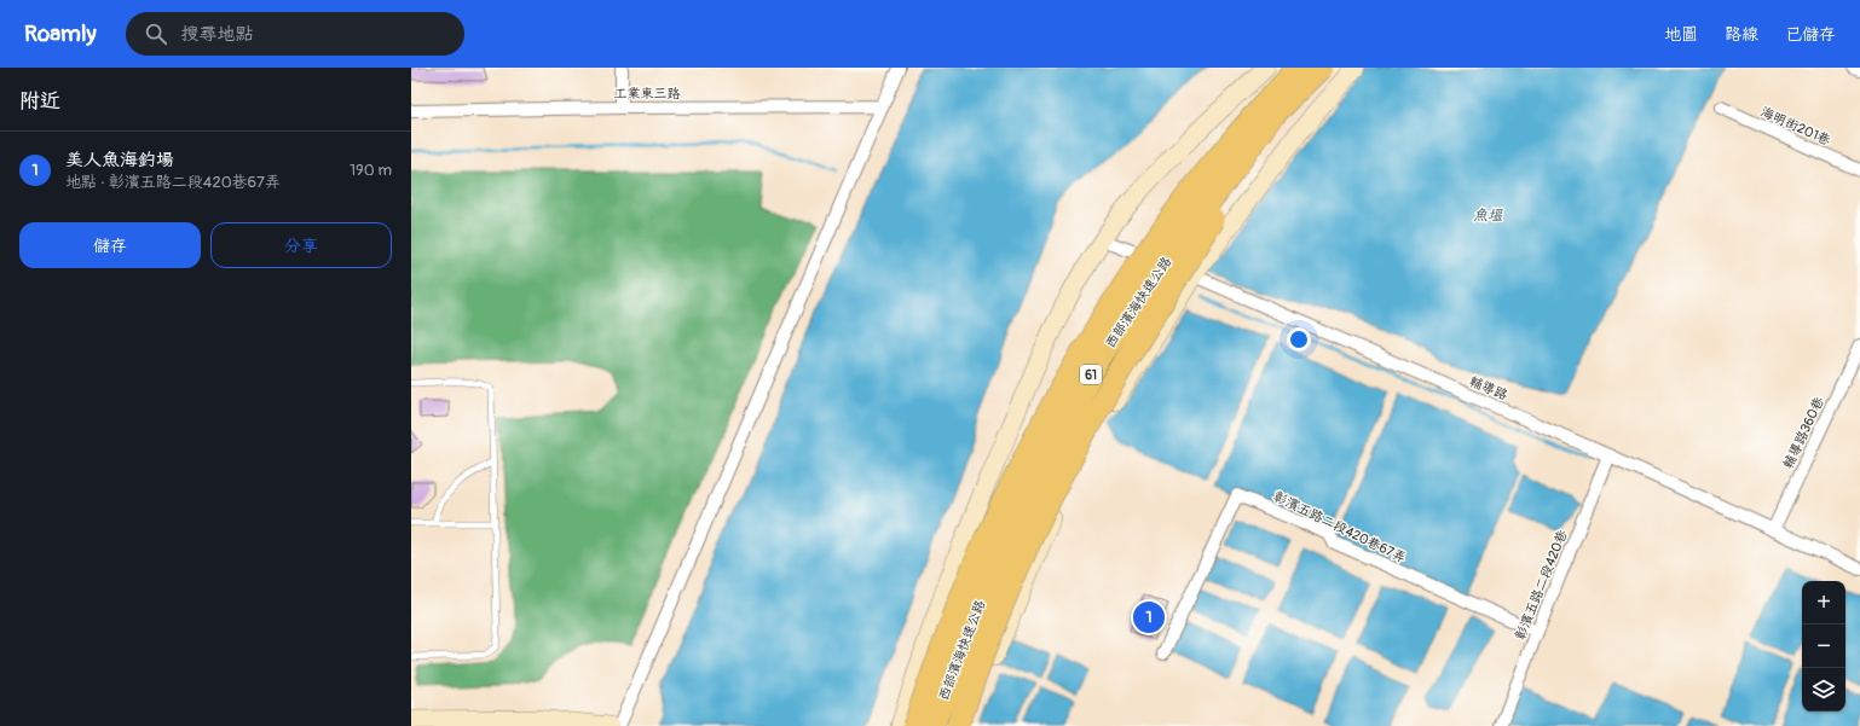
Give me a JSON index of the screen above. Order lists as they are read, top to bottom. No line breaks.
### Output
{"streets":{"highway":["西部濱海快速公路","61"],"street":["工業東三路","海明街201巷","輔導路","輔導路360巷","彰濱五路二段420巷67弄","彰濱五路二段420巷"]},"crossings":[["輔導路","輔導路360巷"],["輔導路","彰濱五路二段420巷"],["彰濱五路二段420巷67弄","彰濱五路二段420巷"]],"water":["魚塭"],"page":{"header":"Roamly","search":"搜尋地點","nav":["地圖","路線","已儲存"],"heading":"附近","list":[{"mark":"1","name":"美人魚海釣場","note":"地點 · 彰濱五路二段420巷67弄","value":"190 m"}],"buttons":["儲存","分享"],"map_buttons":["+","−"],"pins":"1"}}
